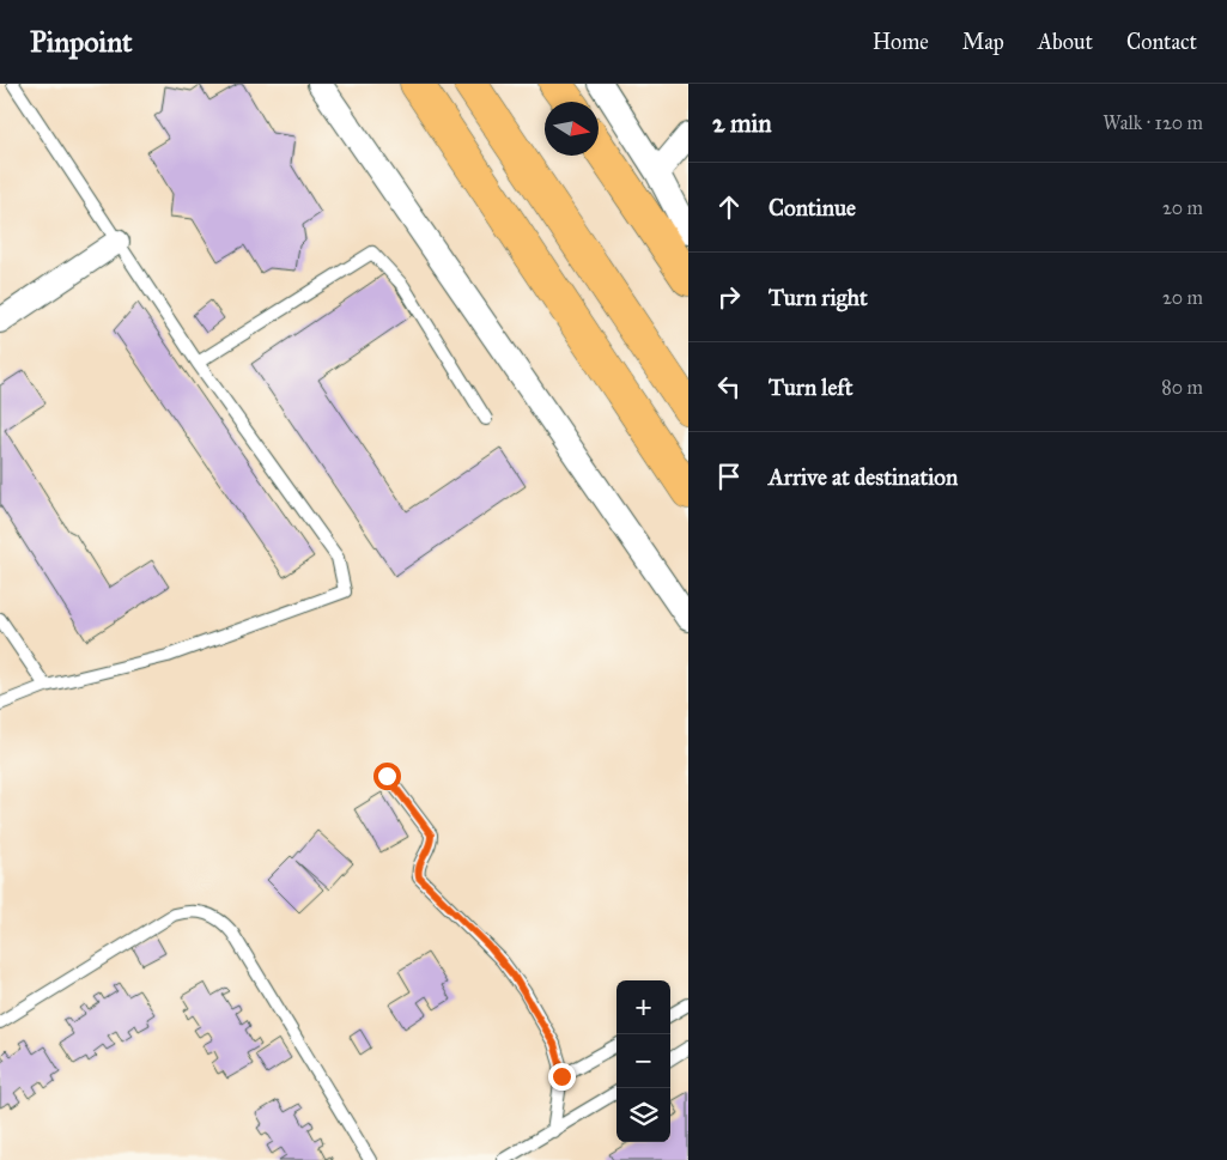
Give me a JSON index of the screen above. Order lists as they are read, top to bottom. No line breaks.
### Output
{"north":"right","page":{"header":"Pinpoint","nav":["Home","Map","About","Contact"],"heading":["2 min","Walk · 120 m"],"list":[["Continue","20 m"],["Turn right","20 m"],["Turn left","80 m"],"Arrive at destination"],"map_buttons":["+","−"]}}
